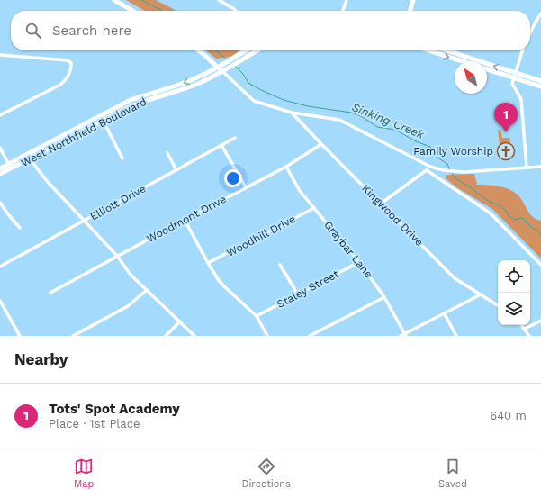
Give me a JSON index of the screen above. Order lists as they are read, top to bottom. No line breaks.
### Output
{"streets":{"main road":["West Northfield Boulevard"],"street":["Elliott Drive","Kingwood Drive","Woodmont Drive","Woodhill Drive","Graybar Lane","Staley Street"]},"crossings":[["Kingwood Drive","Woodmont Drive"],["Woodmont Drive","Graybar Lane"],["Woodhill Drive","Graybar Lane"],["Graybar Lane","Staley Street"]],"water":["Sinking Creek"],"places":{"church":["Family Worship"]},"north":"top left","page":{"search":"Search here","pins":"1","heading":"Nearby","list":[{"mark":"1","name":"Tots' Spot Academy","note":"Place · 1st Place","value":"640 m"}],"nav":["Map","Directions","Saved"]}}
